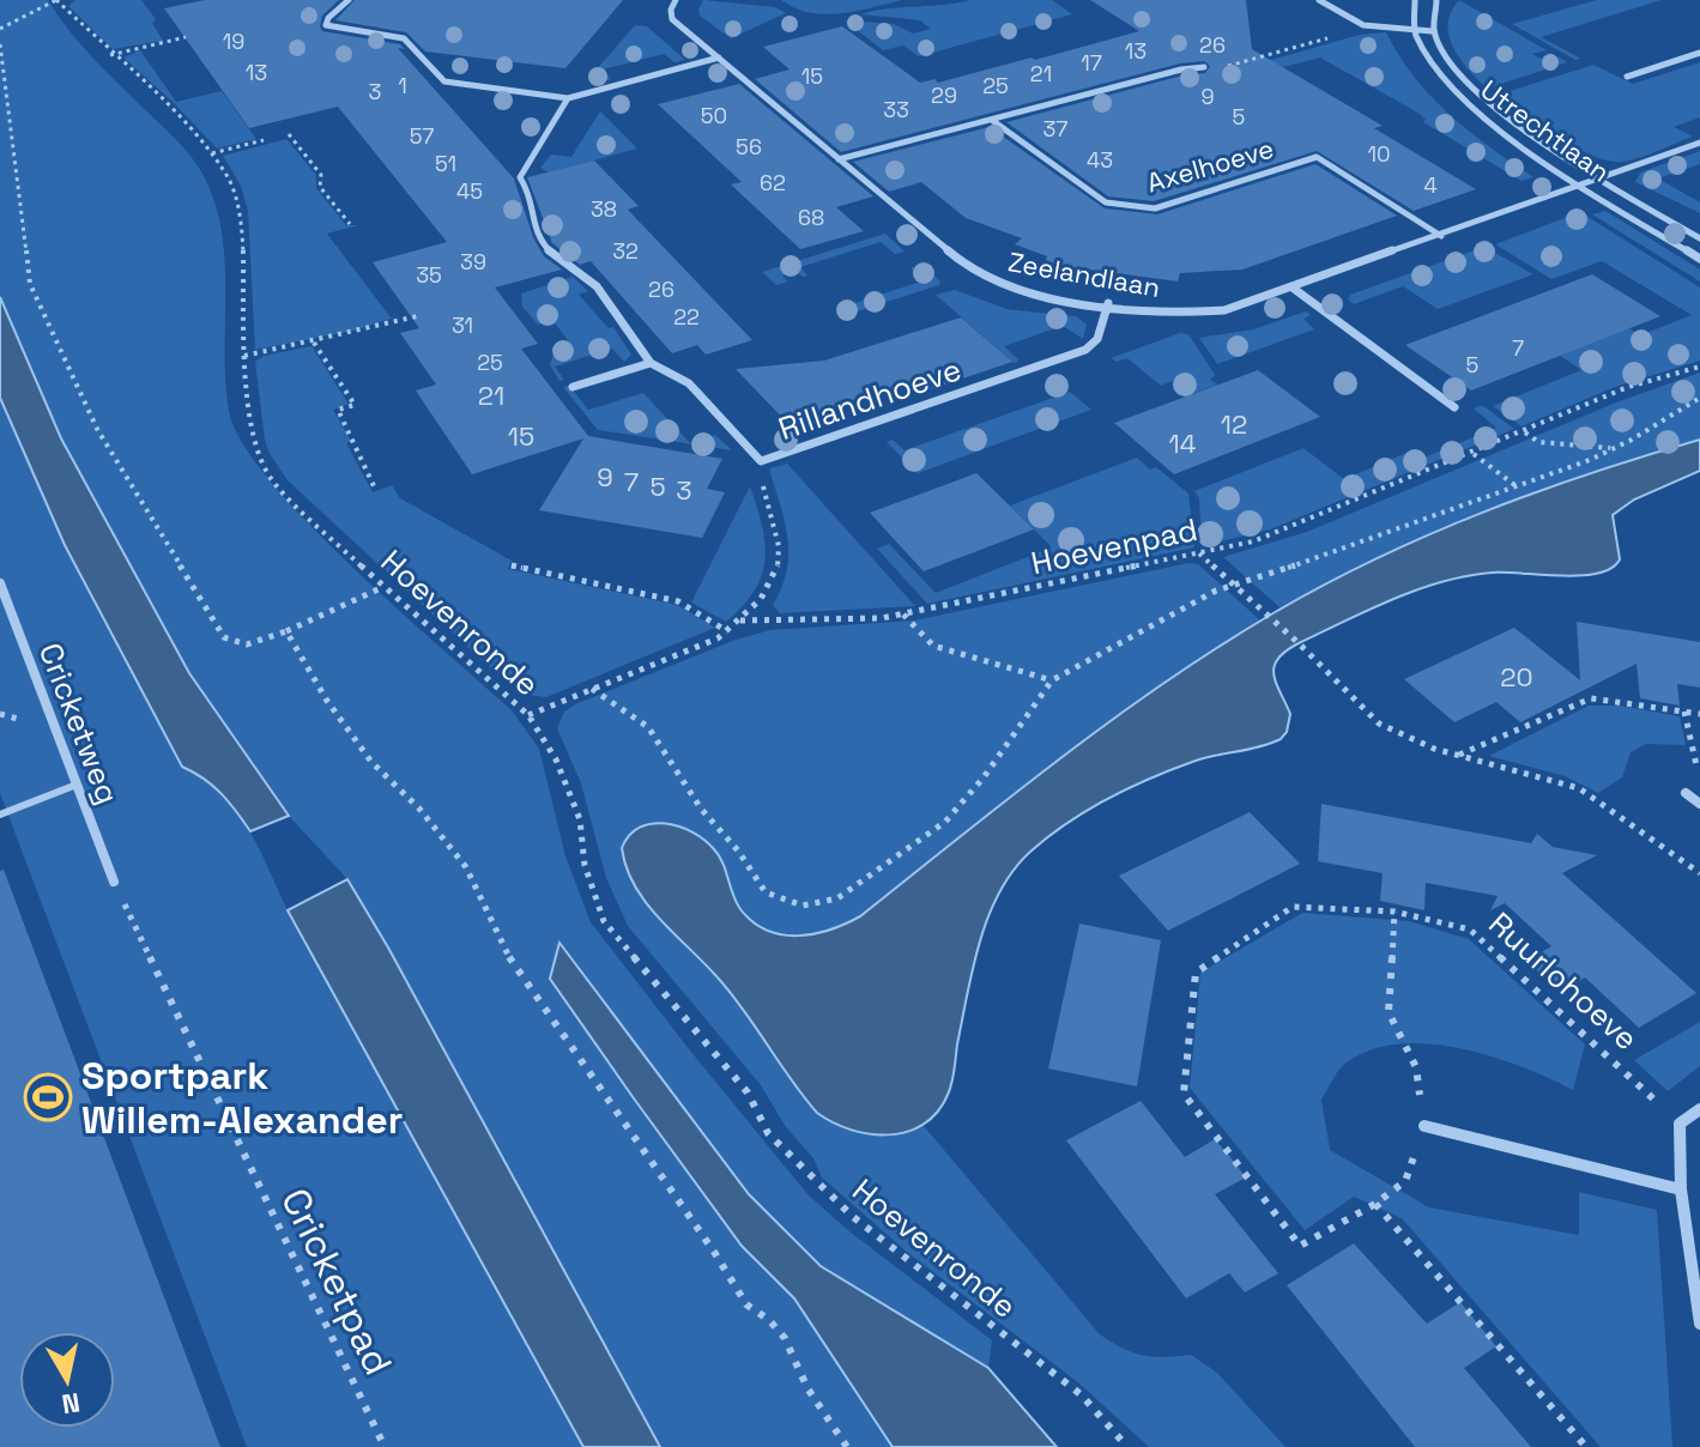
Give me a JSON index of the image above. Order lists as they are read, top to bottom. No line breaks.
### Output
{"streets":{"street":["Utrechtlaan","Axelhoeve","Zeelandlaan","Rillandhoeve","Cricketweg"],"path":["Hoevenpad","Hoevenronde","Ruurlohoeve","Cricketpad"]},"crossings":[["Utrechtlaan","Zeelandlaan"],["Axelhoeve","Zeelandlaan"],["Zeelandlaan","Rillandhoeve"],["Cricketweg","Cricketpad"]],"places":{"sports":["Sportpark Willem-Alexander"]},"house_numbers":["19","26","13","17","13","21","15","1","25","3","29","9","33","50","5","37","57","56","10","43","51","62","4","45","38","68","32","39","35","26","22","31","7","25","5","21","12","15","14","9","7","5","3","20"],"north":"bottom"}
